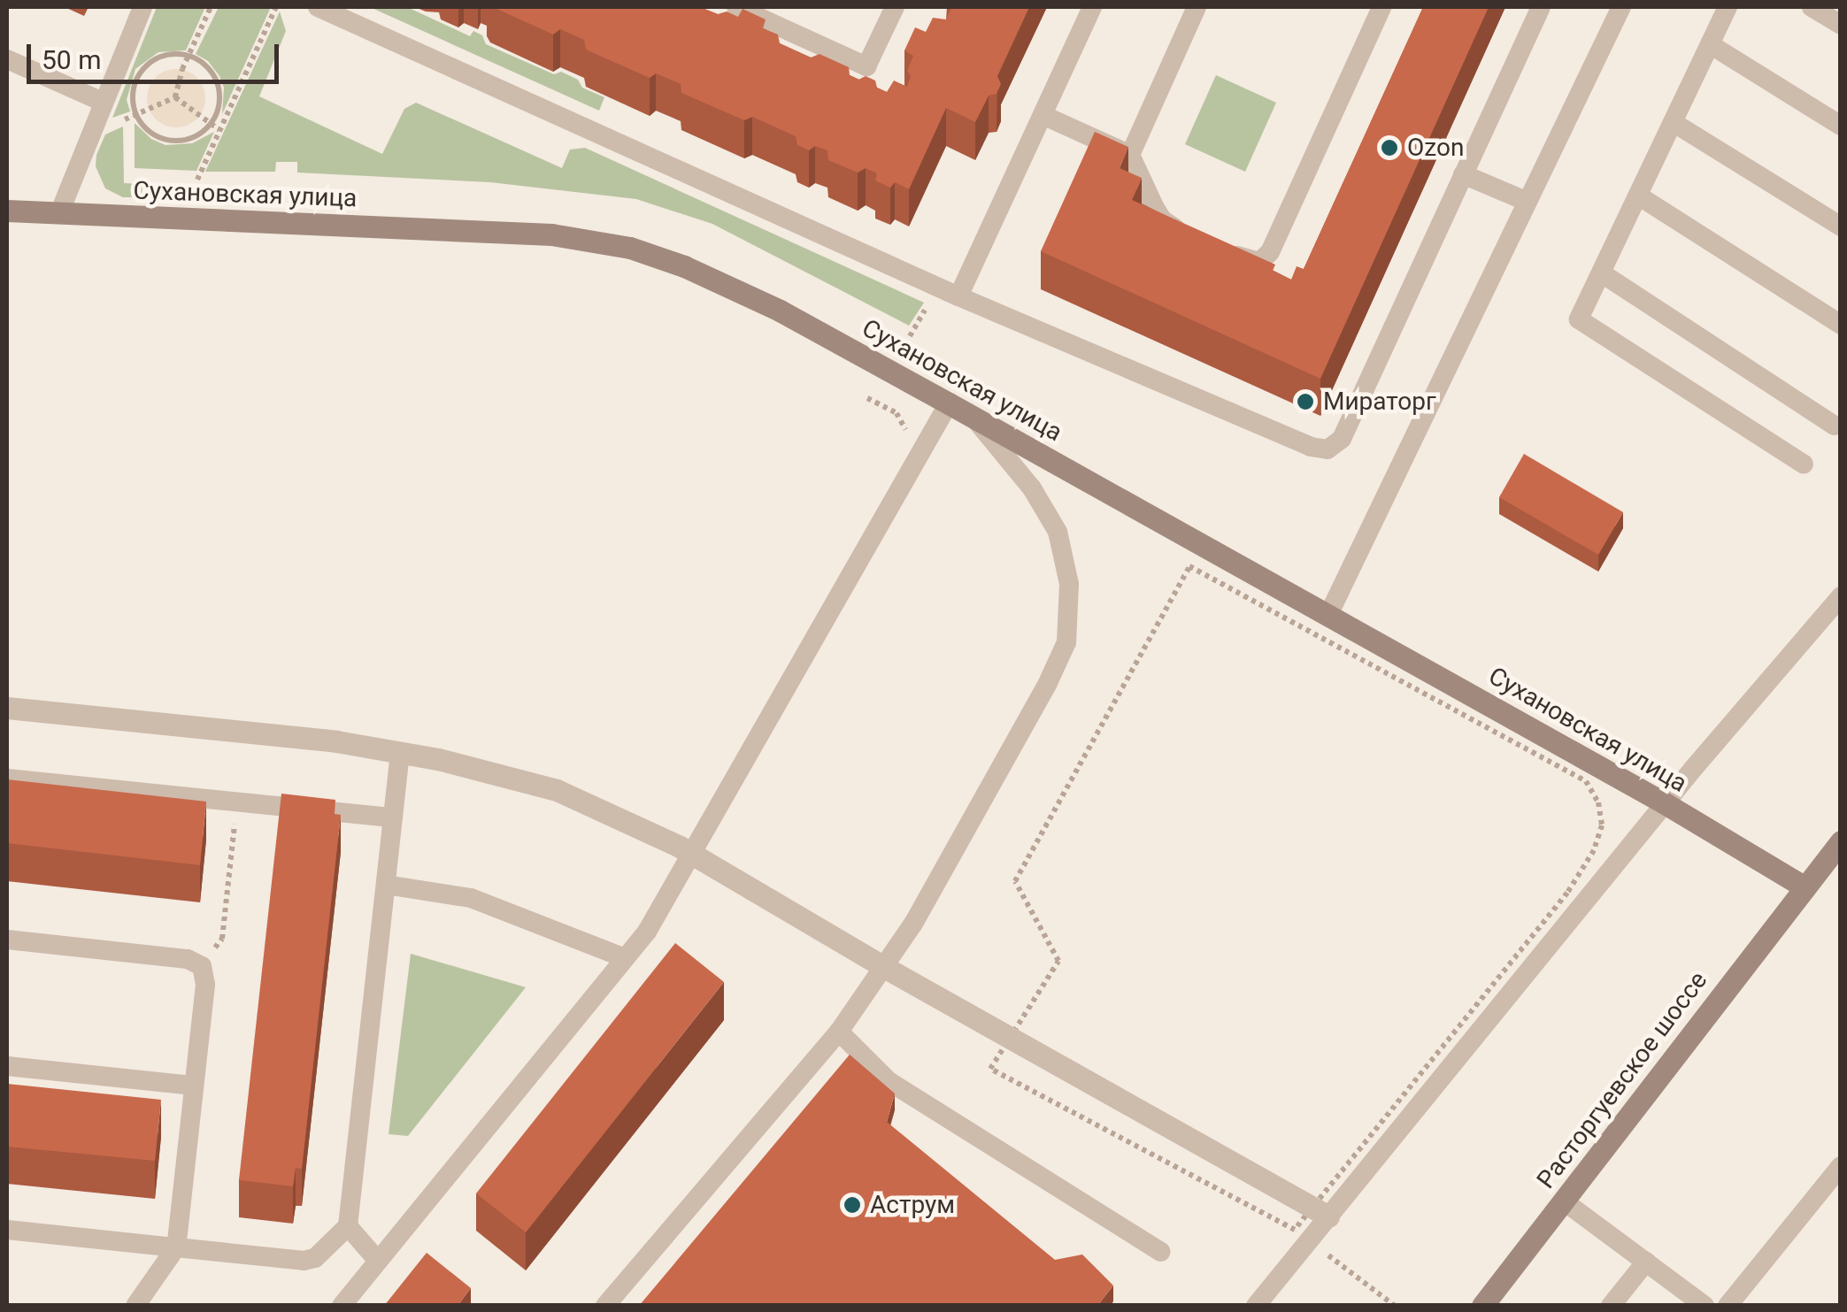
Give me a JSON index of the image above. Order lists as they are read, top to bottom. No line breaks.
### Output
{"streets":{"street":["Сухановская улица","Расторгуевское шоссе"]},"crossings":[["Сухановская улица","Расторгуевское шоссе"]],"places":["Ozon","Мираторг","Аструм"],"scale_bar":"50 m"}
